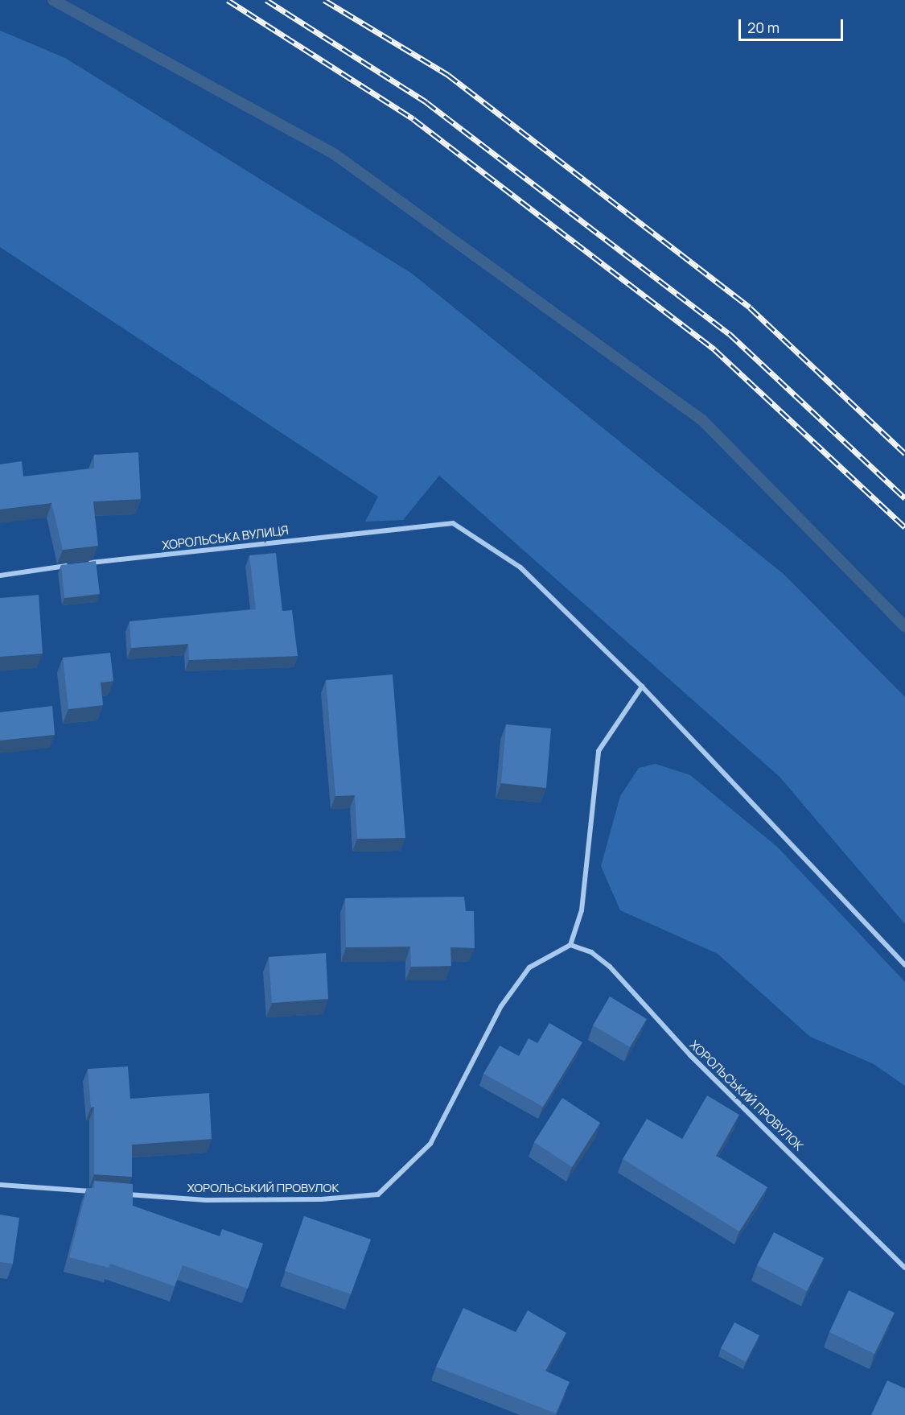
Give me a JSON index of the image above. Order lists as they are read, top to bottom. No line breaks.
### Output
{"streets":{"street":["ХОРОЛЬСЬКА ВУЛИЦЯ","ХОРОЛЬСЬКИЙ ПРОВУЛОК"]},"scale_bar":"20 m"}
